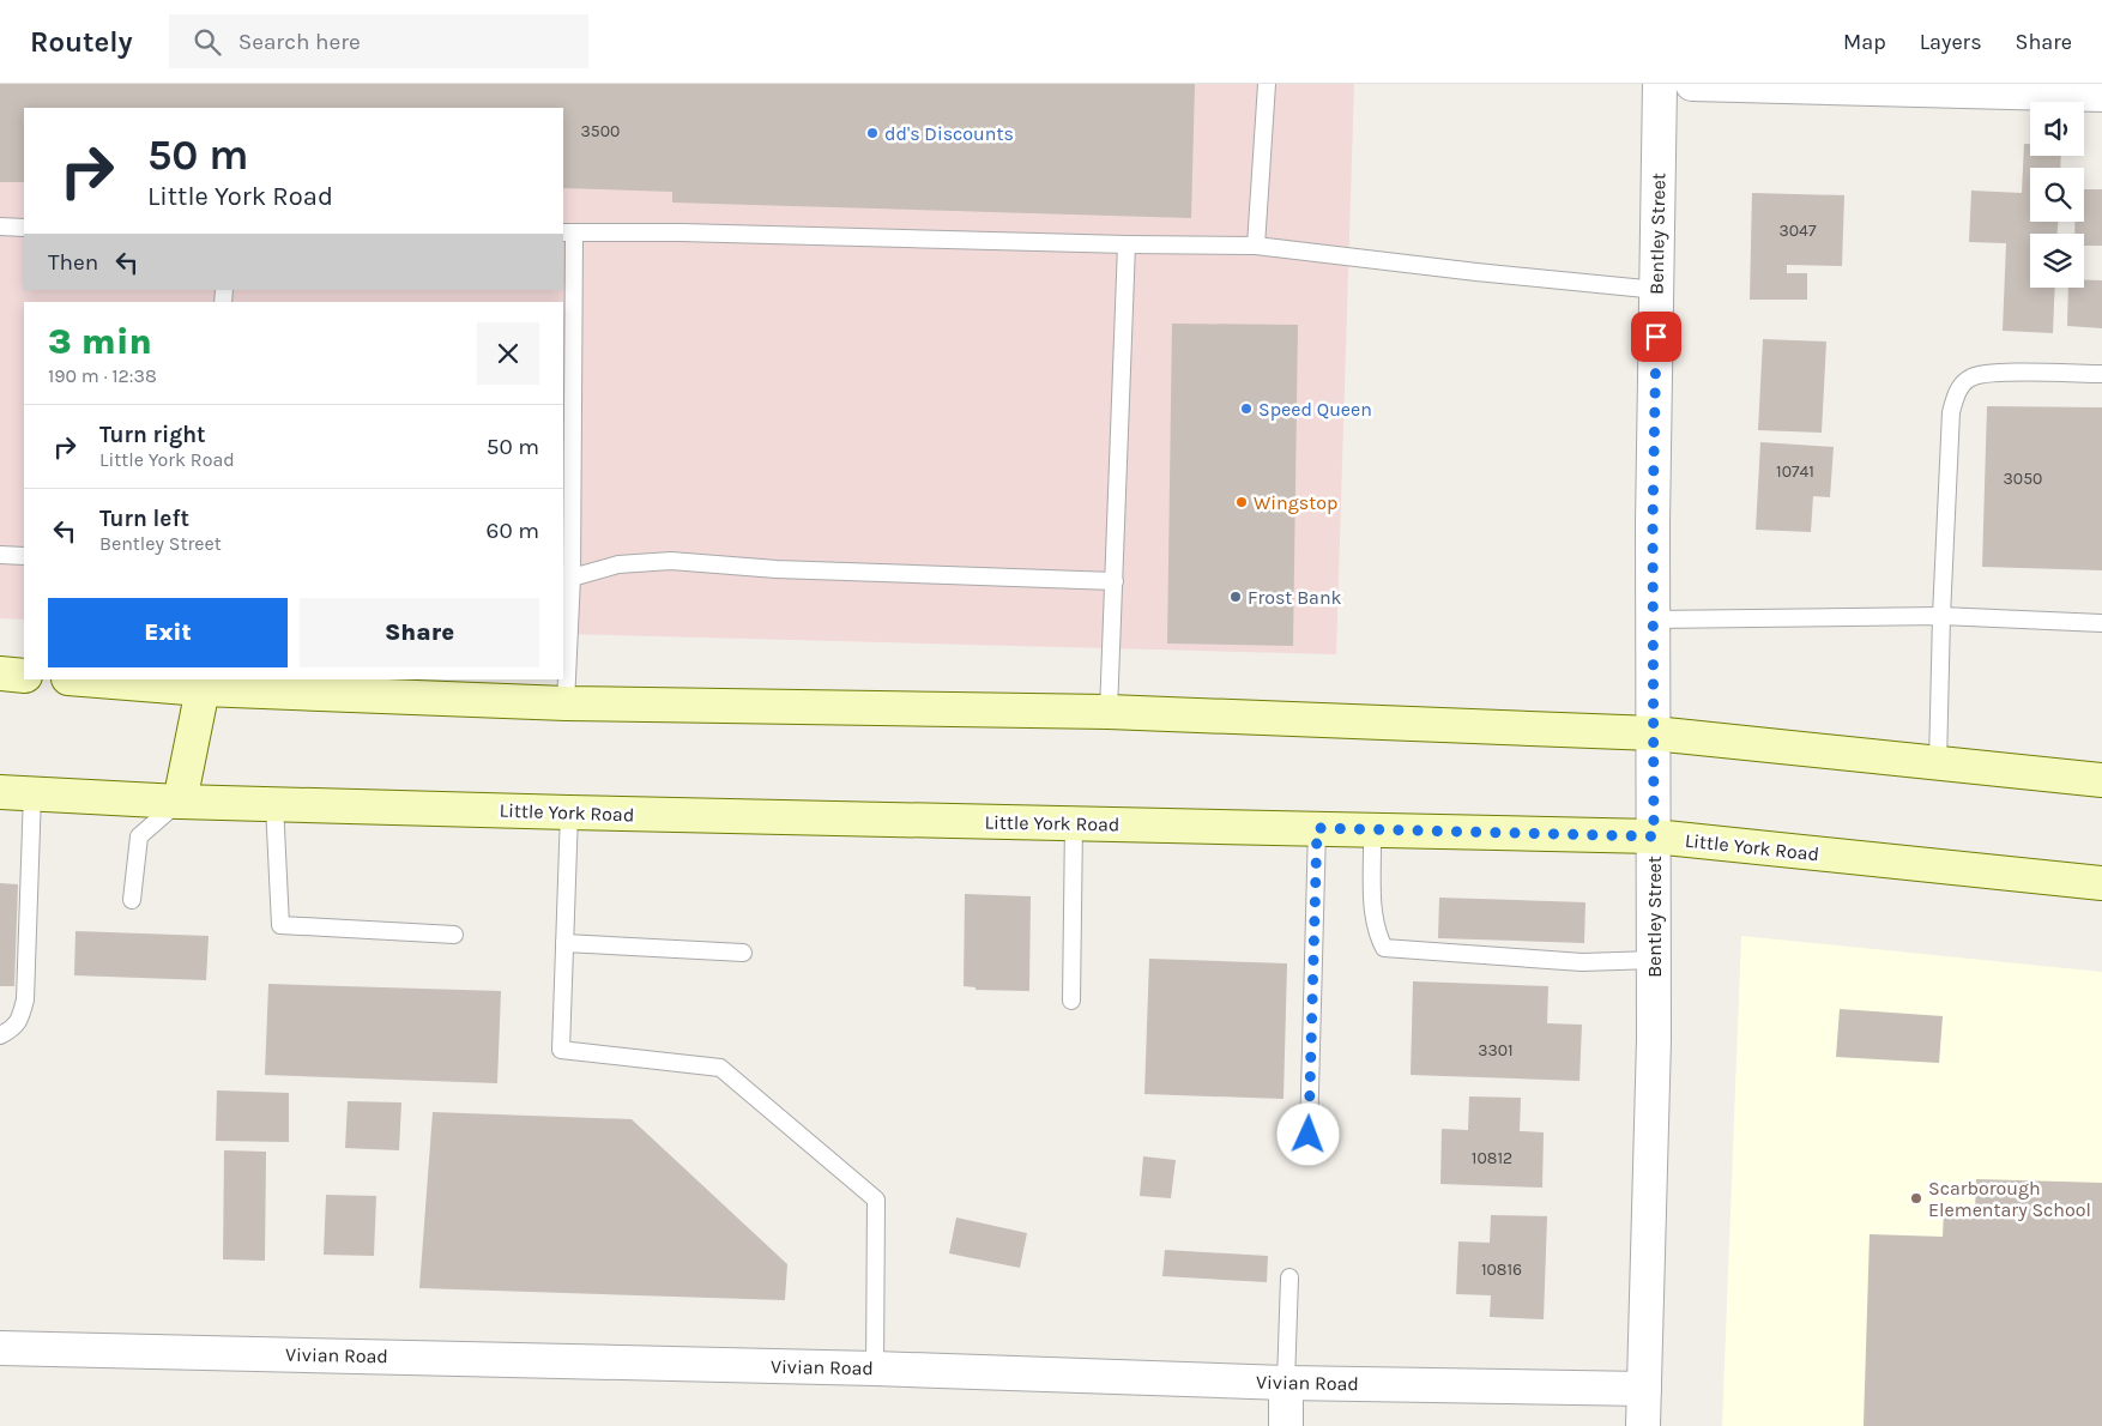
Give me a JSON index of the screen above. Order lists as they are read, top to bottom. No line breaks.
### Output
{"streets":{"main road":["Little York Road"],"street":["Bentley Street","Vivian Road"]},"crossings":[["Bentley Street","Little York Road"],["Bentley Street","Vivian Road"]],"places":["dd's Discounts","Speed Queen","Wingstop","Frost Bank","Scarborough Elementary School"],"house_numbers":["3500","3047","10741","3050","3301","10812","10816"],"page":{"header":"Routely","search":"Search here","nav":["Map","Layers","Share"],"turn":["50 m","Little York Road"],"then":"Then","heading":["3 min","190 m · 12:38"],"list":[{"name":"Turn right","note":"Little York Road","value":"50 m"},{"name":"Turn left","note":"Bentley Street","value":"60 m"}],"buttons":["Exit","Share"]}}
